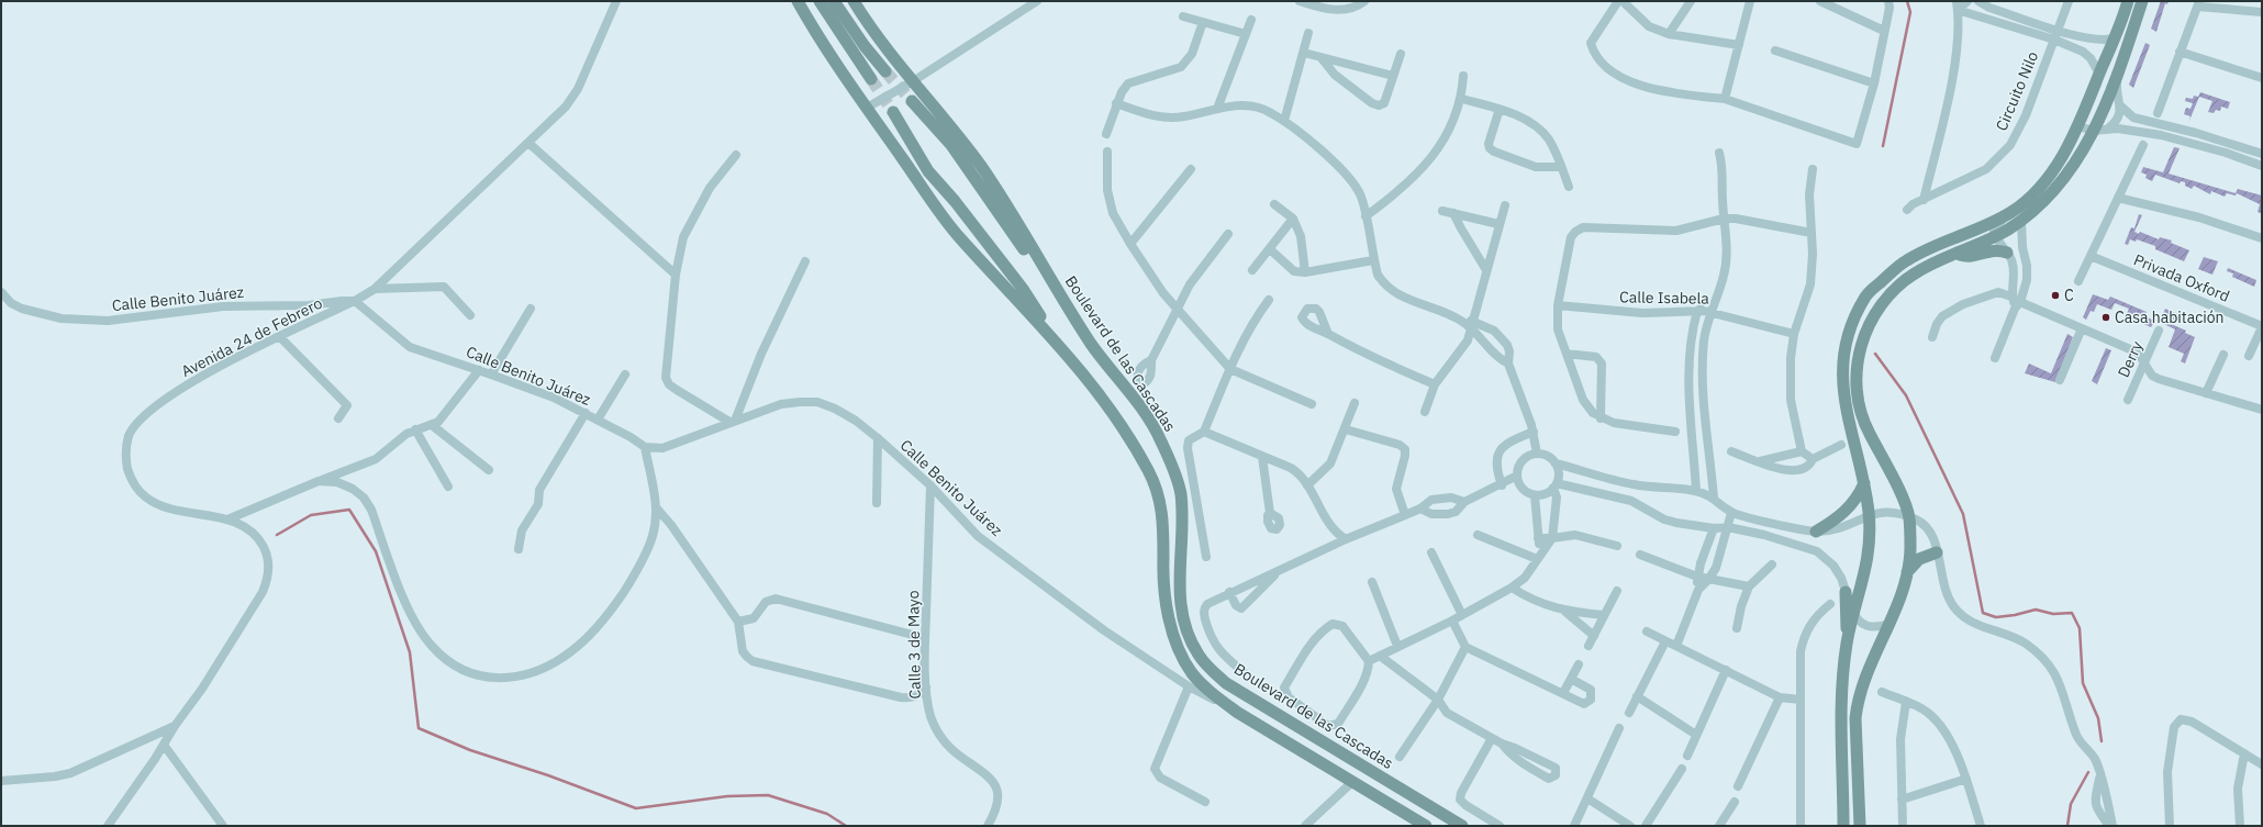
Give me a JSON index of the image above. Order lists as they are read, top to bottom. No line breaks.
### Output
{"streets":{"main road":["Boulevard de las Cascadas"],"street":["Circuito Nilo","Privada Oxford","Calle Isabela","Calle Benito Juárez","Avenida 24 de Febrero","Derry","Calle 3 de Mayo"]},"crossings":[["Calle Benito Juárez","Avenida 24 de Febrero"],["Calle Benito Juárez","Calle 3 de Mayo"]],"places":["C","Casa habitación"]}
